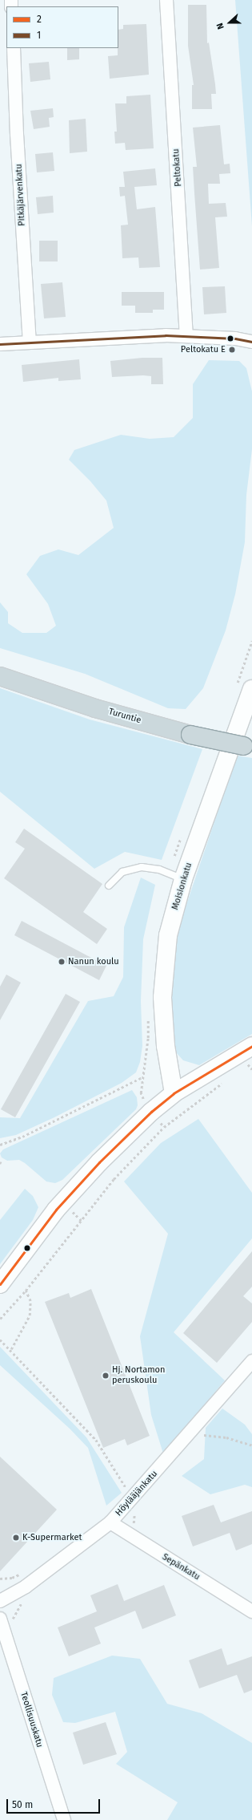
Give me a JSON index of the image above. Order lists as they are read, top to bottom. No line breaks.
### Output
{"streets":{"highway":["Turuntie"],"street":["Peltokatu","Pitkäjärvenkatu","Moisionkatu","Höylääjänkatu","Sepänkatu","Teollisuuskatu"]},"crossings":[["Höylääjänkatu","Sepänkatu"]],"places":["Peltokatu E","Nanun koulu","Hj. Nortamon peruskoulu","K-Supermarket"],"lines":["transit line 1","transit line 2"],"legend":["2","1"],"scale_bar":"50 m","north":"left"}
